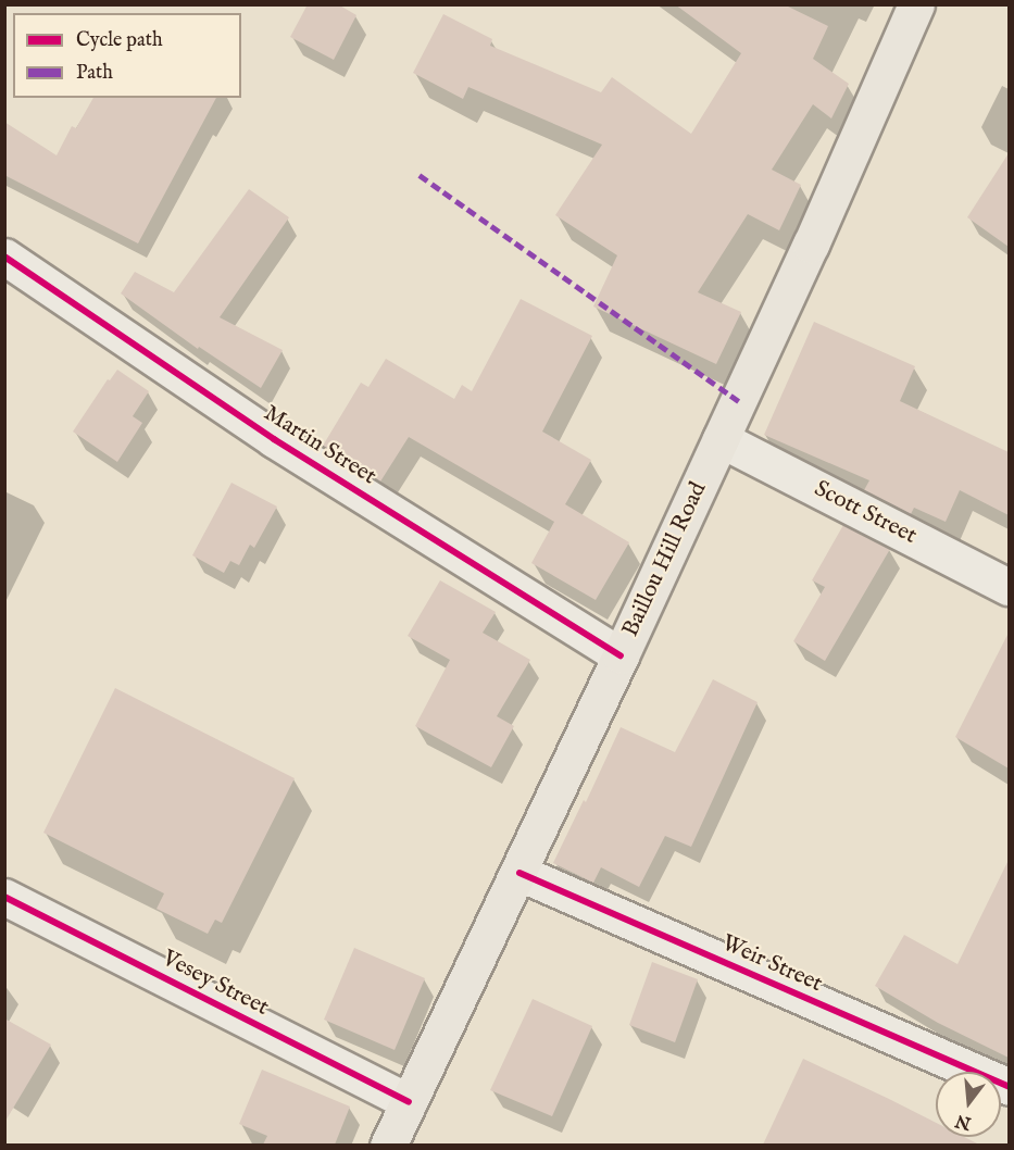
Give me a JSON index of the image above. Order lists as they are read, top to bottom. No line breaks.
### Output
{"streets":{"main road":["Baillou Hill Road"],"street":["Martin Street","Scott Street","Weir Street","Vesey Street"]},"crossings":[["Martin Street","Baillou Hill Road"],["Scott Street","Baillou Hill Road"],["Baillou Hill Road","Weir Street"],["Baillou Hill Road","Vesey Street"]],"legend":["Cycle path","Path"],"north":"bottom"}
